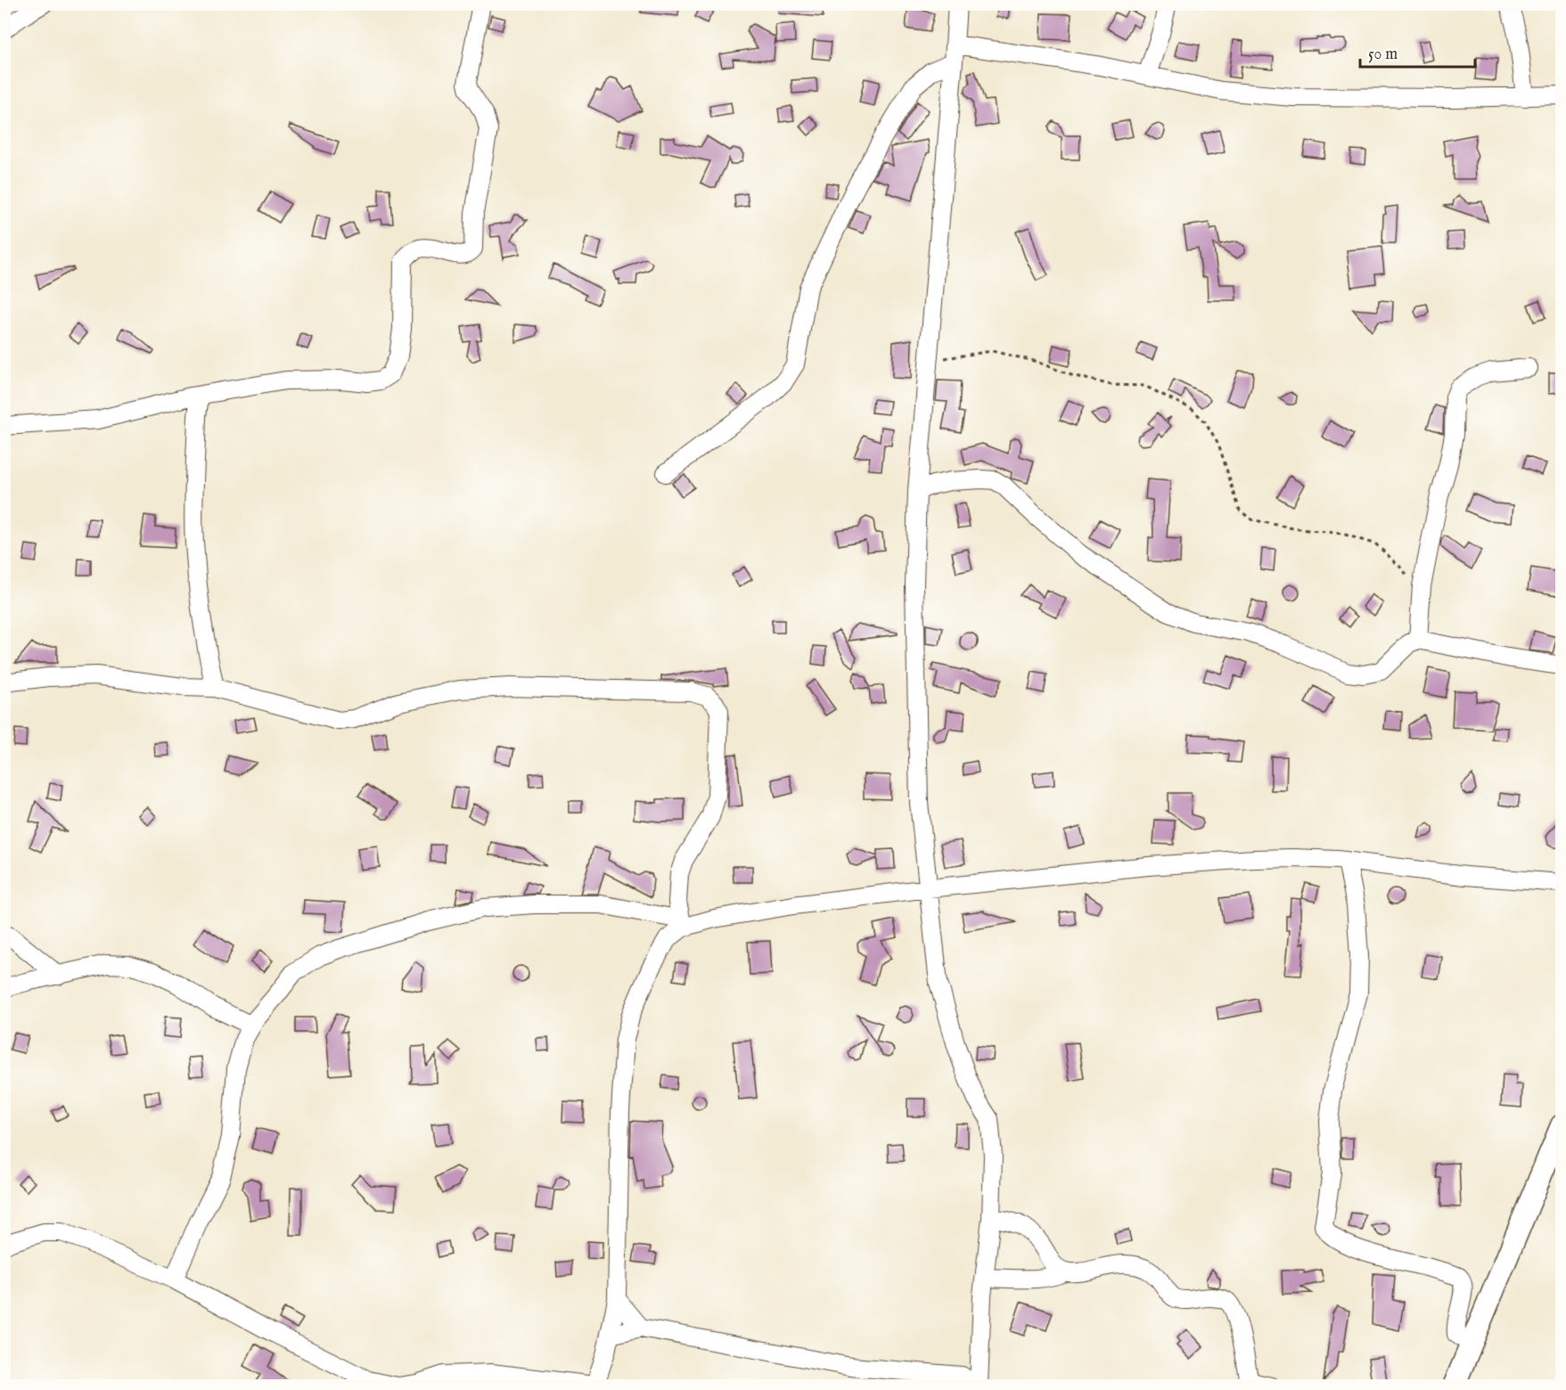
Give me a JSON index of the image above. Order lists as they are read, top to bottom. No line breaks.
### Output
{"scale_bar":"50 m"}
